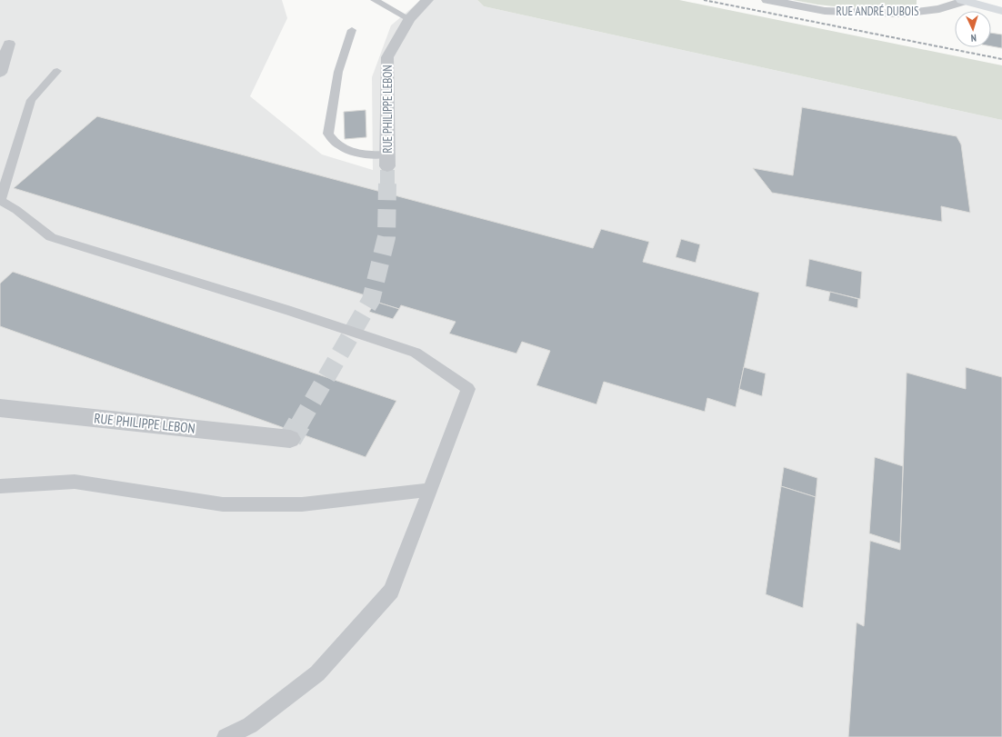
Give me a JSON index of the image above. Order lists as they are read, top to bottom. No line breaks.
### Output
{"streets":{"street":["RUE ANDRÉ DUBOIS","RUE PHILIPPE LEBON"]},"north":"bottom"}
